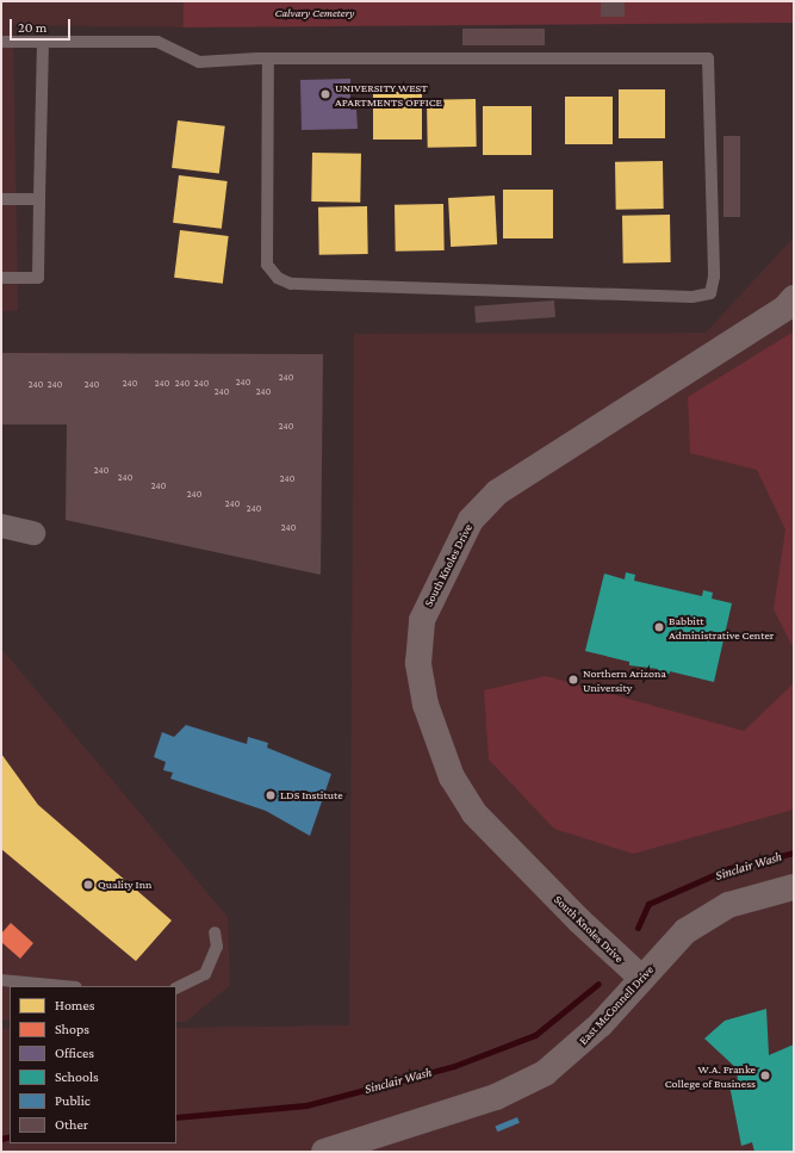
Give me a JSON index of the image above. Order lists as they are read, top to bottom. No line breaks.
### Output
{"streets":{"street":["South Knoles Drive","East McConnell Drive"]},"crossings":[["South Knoles Drive","East McConnell Drive"]],"water":["Sinclair Wash"],"parks":["Calvary Cemetery"],"places":["UNIVERSITY WEST APARTMENTS OFFICE","Babbitt Administrative Center","Northern Arizona University","LDS Institute","Quality Inn","W.A. Franke College of Business"],"house_numbers":["240","240","240","240","240","240","240","240","240","240","240","240","240","240","240","240","240","240","240","240"],"legend":["Homes","Shops","Offices","Schools","Public","Other"],"scale_bar":"20 m"}
